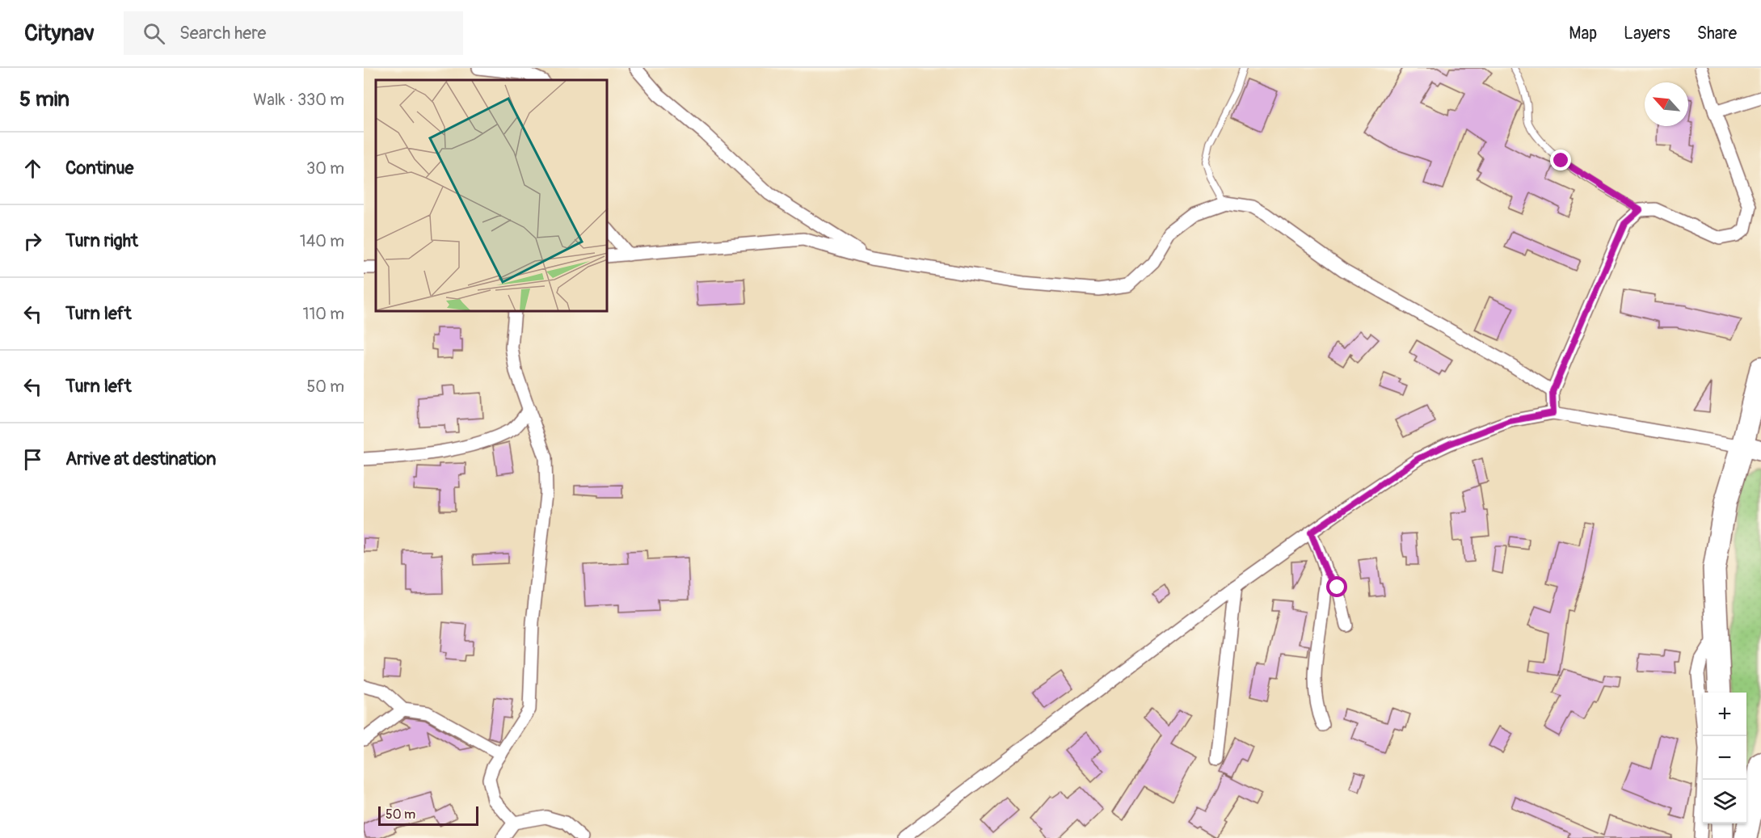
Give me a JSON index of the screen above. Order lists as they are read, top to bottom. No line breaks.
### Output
{"scale_bar":"50 m","north":"top left","page":{"header":"Citynav","search":"Search here","nav":["Map","Layers","Share"],"heading":["5 min","Walk · 330 m"],"list":[["Continue","30 m"],["Turn right","140 m"],["Turn left","110 m"],["Turn left","50 m"],"Arrive at destination"],"map_buttons":["+","−"],"scale":"50 m"}}
